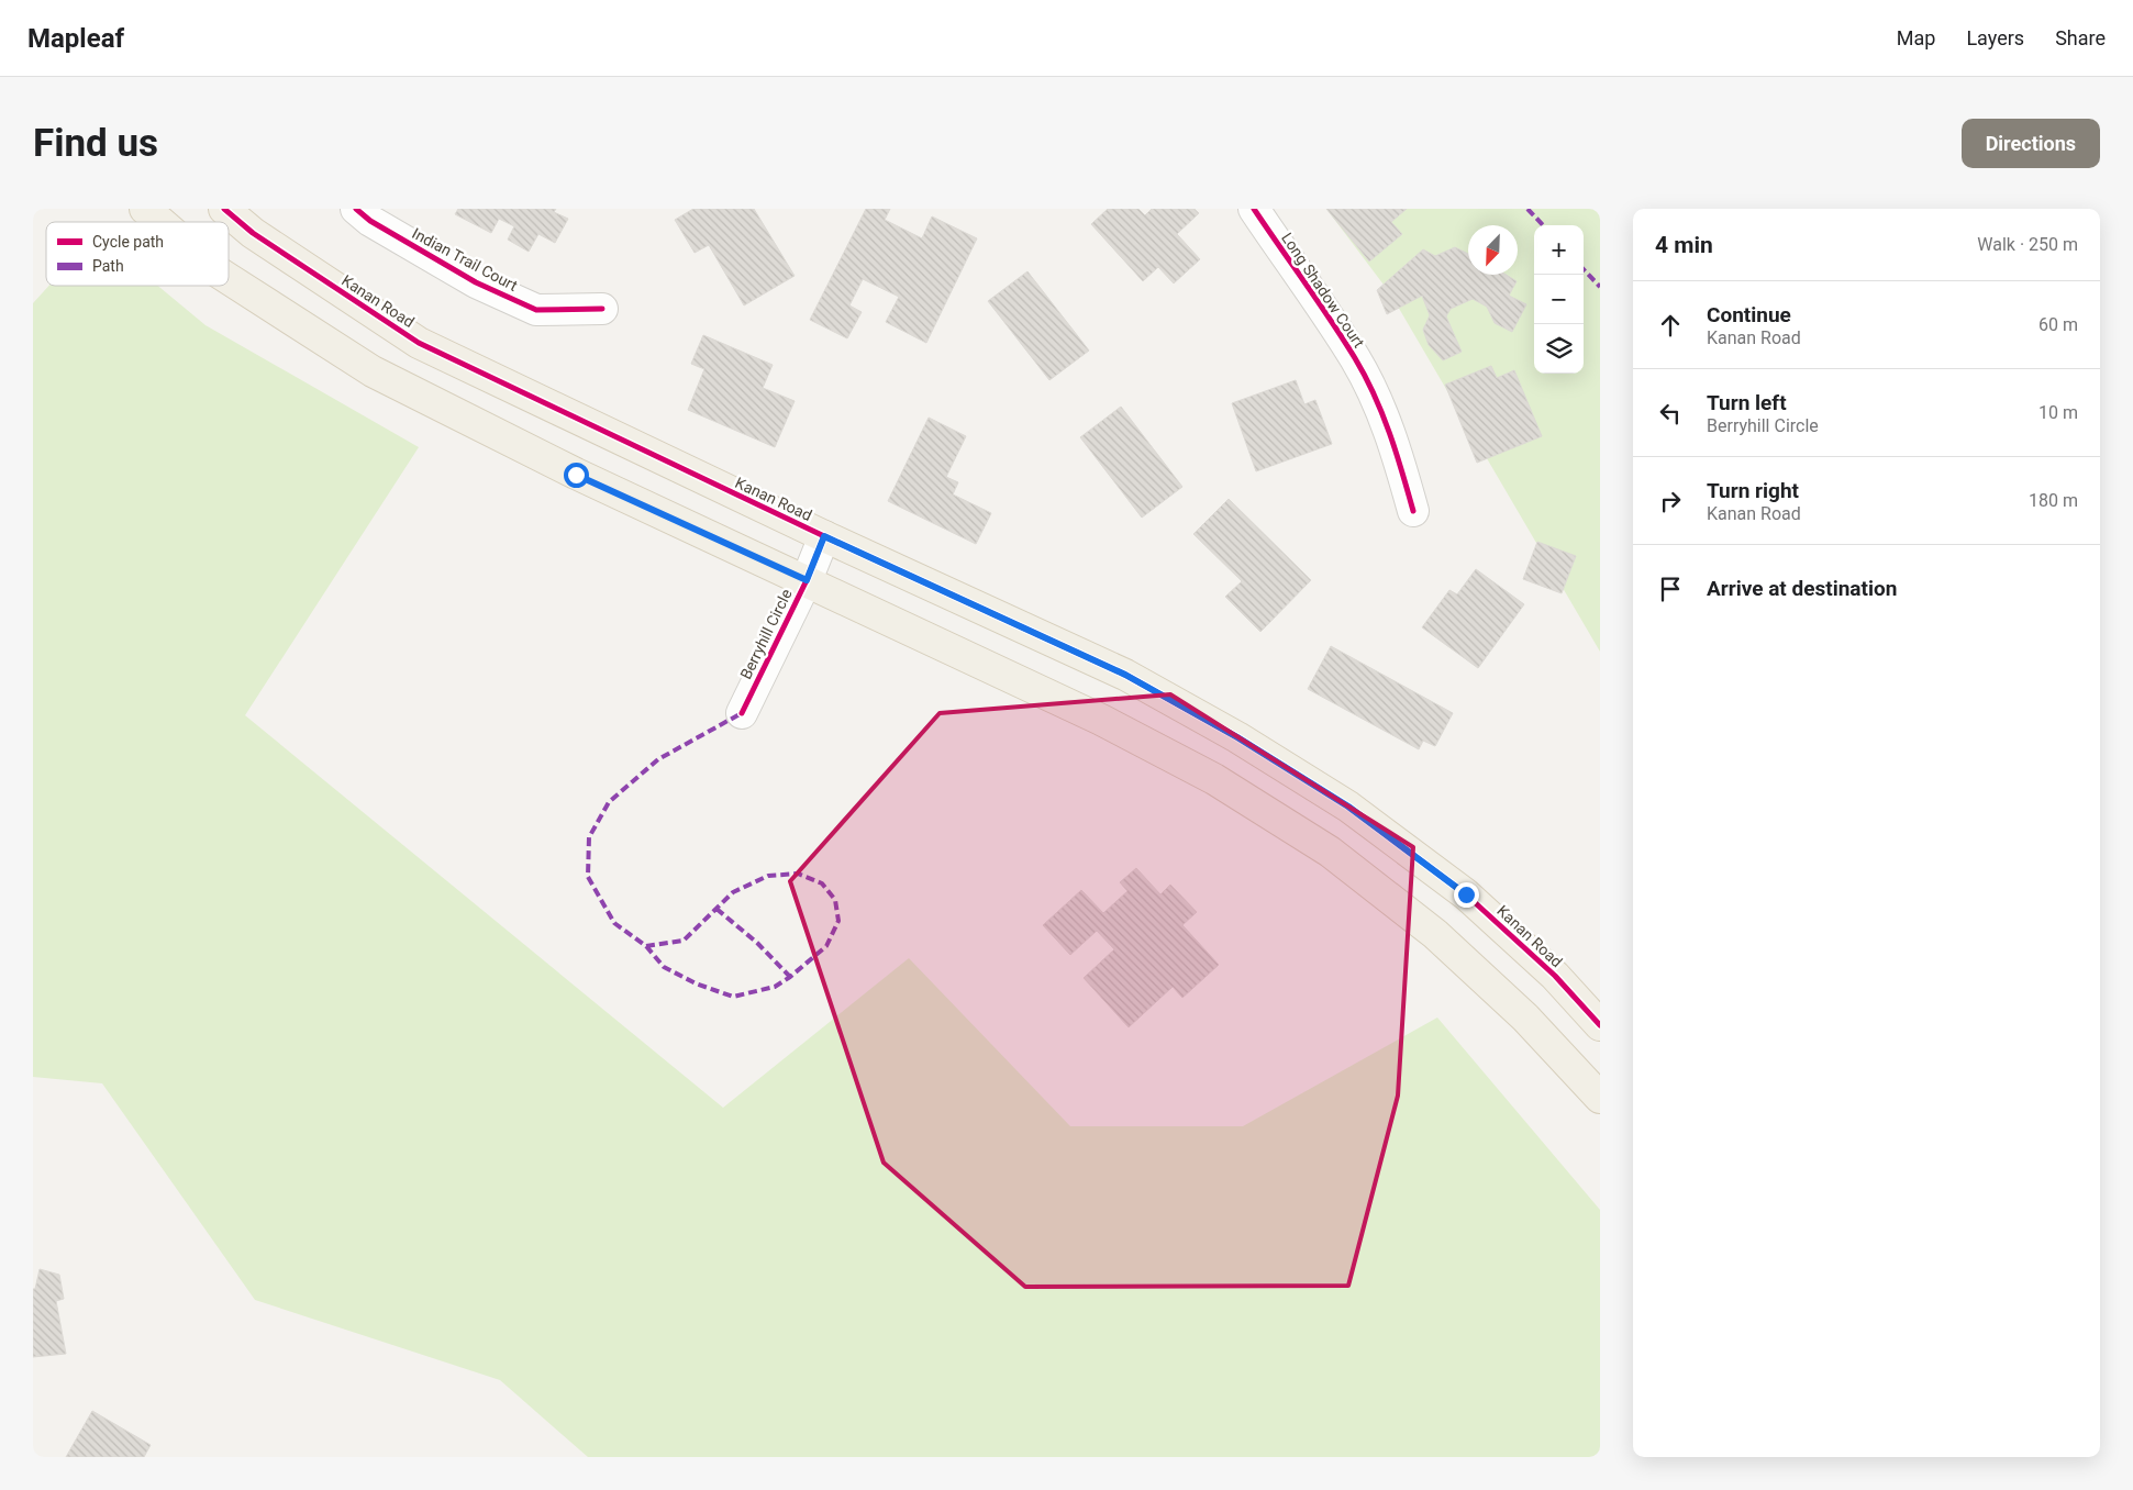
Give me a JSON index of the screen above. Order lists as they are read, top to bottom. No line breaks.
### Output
{"streets":{"main road":["Kanan Road"],"street":["Indian Trail Court","Long Shadow Court","Berryhill Circle"]},"crossings":[["Kanan Road","Berryhill Circle"]],"legend":["Cycle path","Path"],"north":"bottom left","page":{"header":"Mapleaf","nav":["Map","Layers","Share"],"buttons":"Directions","title":"Find us","heading":["4 min","Walk · 250 m"],"map_buttons":["+","−"],"list":[["Continue","Kanan Road","60 m"],["Turn left","Berryhill Circle","10 m"],["Turn right","Kanan Road","180 m"],"Arrive at destination"]}}
